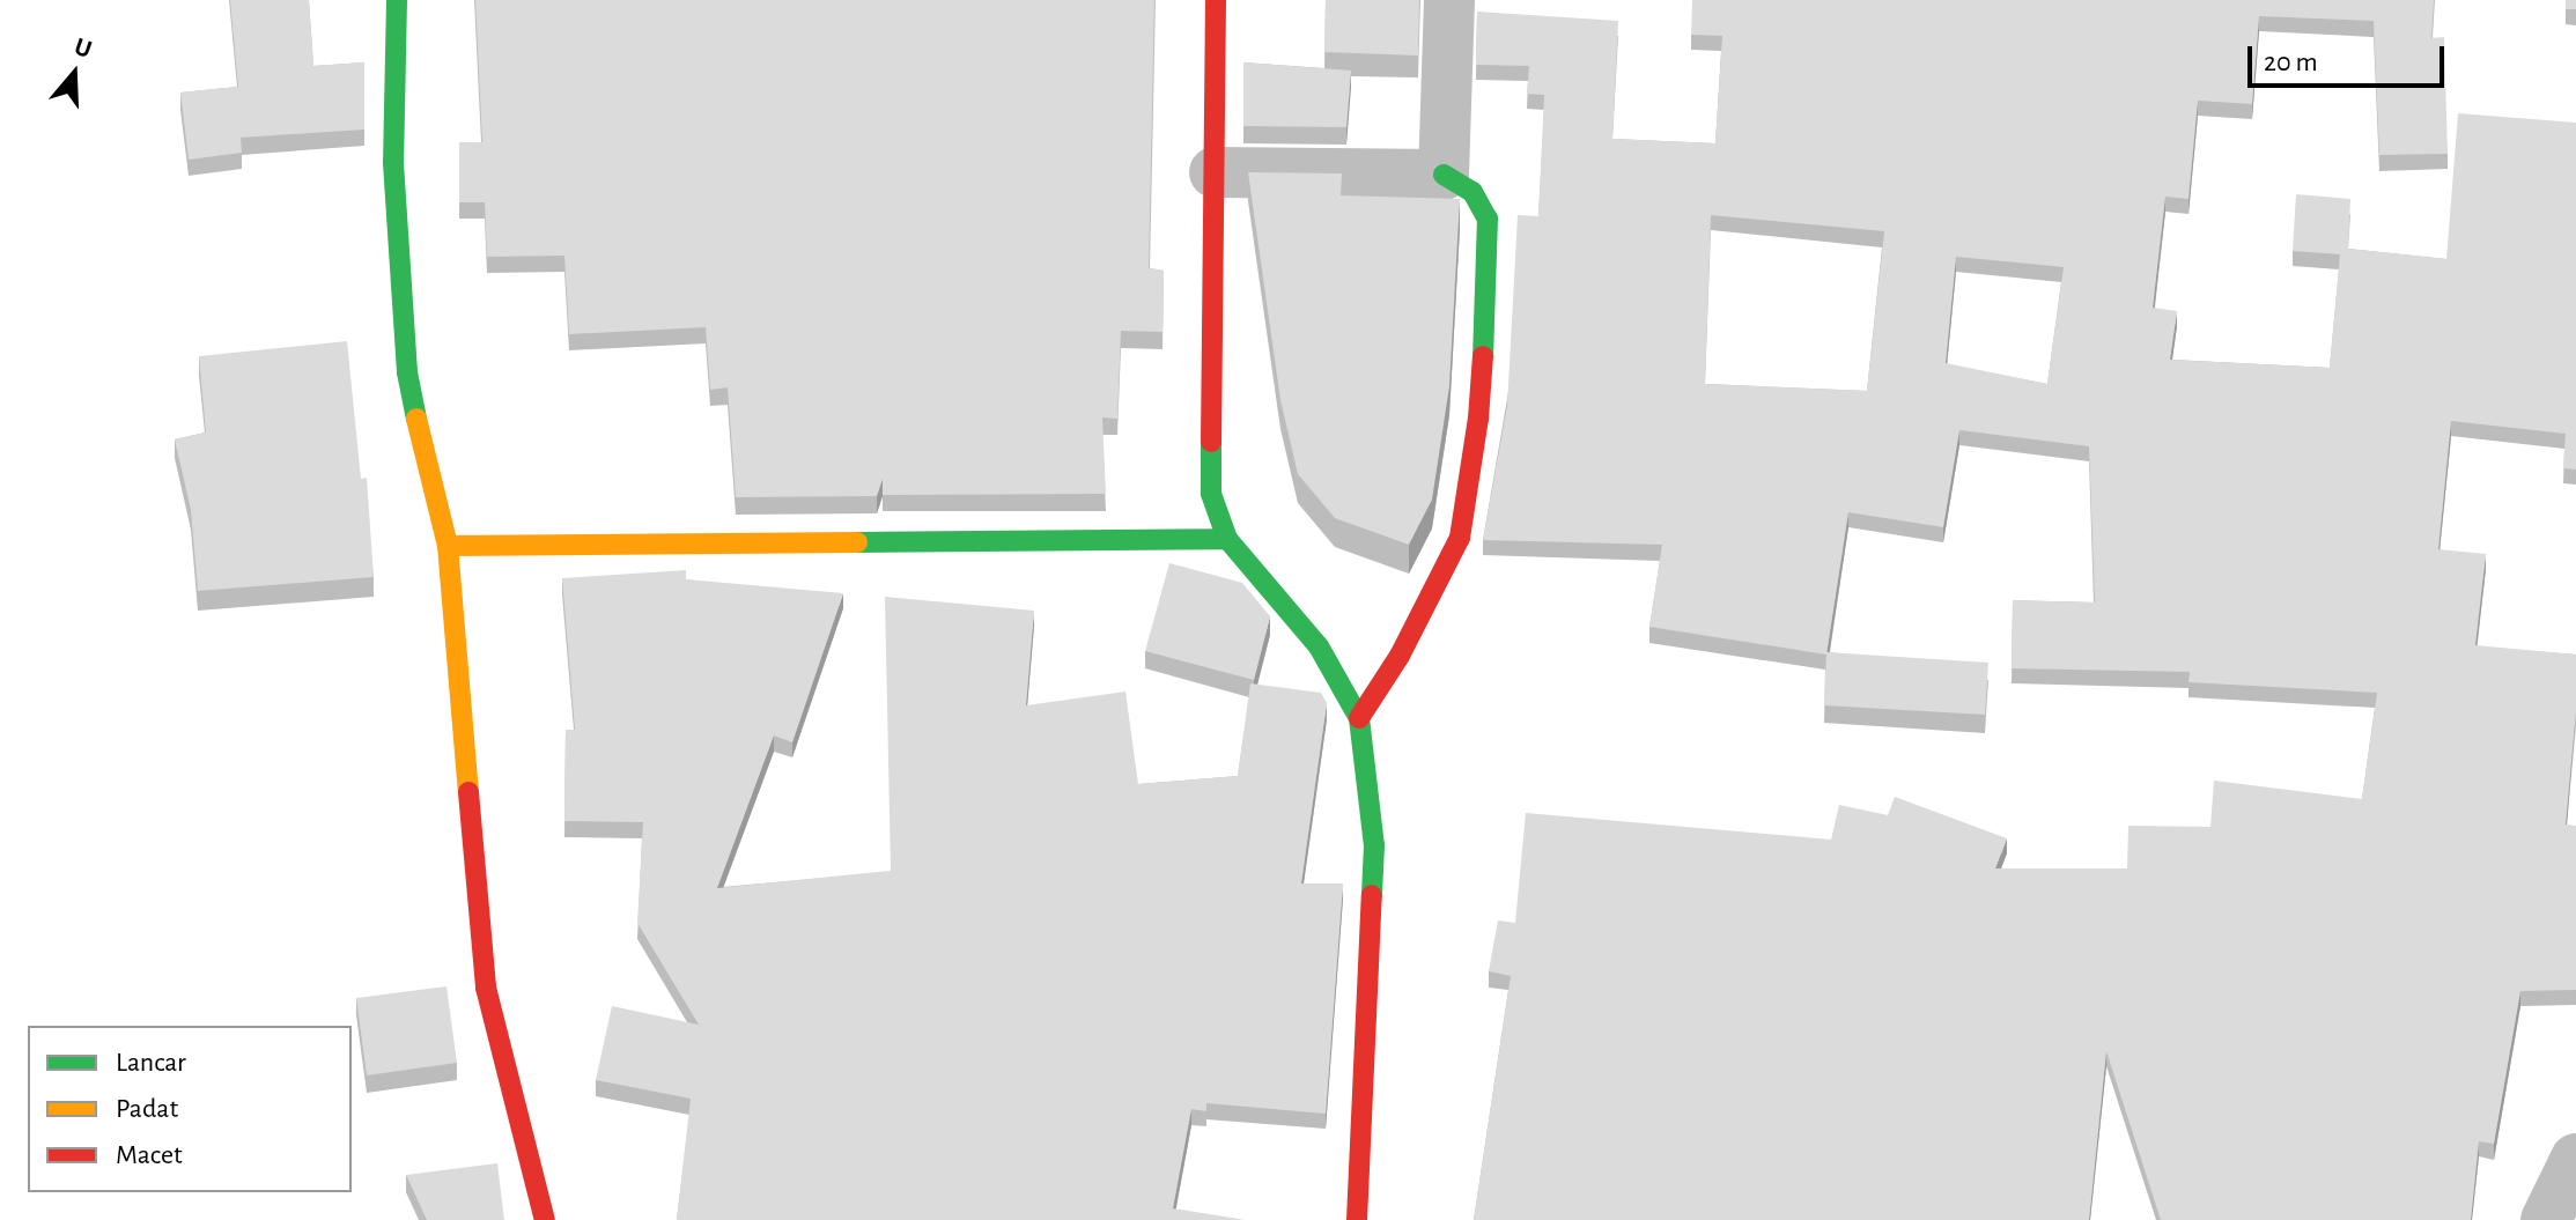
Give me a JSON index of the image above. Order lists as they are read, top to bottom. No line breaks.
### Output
{"legend":["Lancar","Padat","Macet"],"scale_bar":"20 m","north":"top"}
